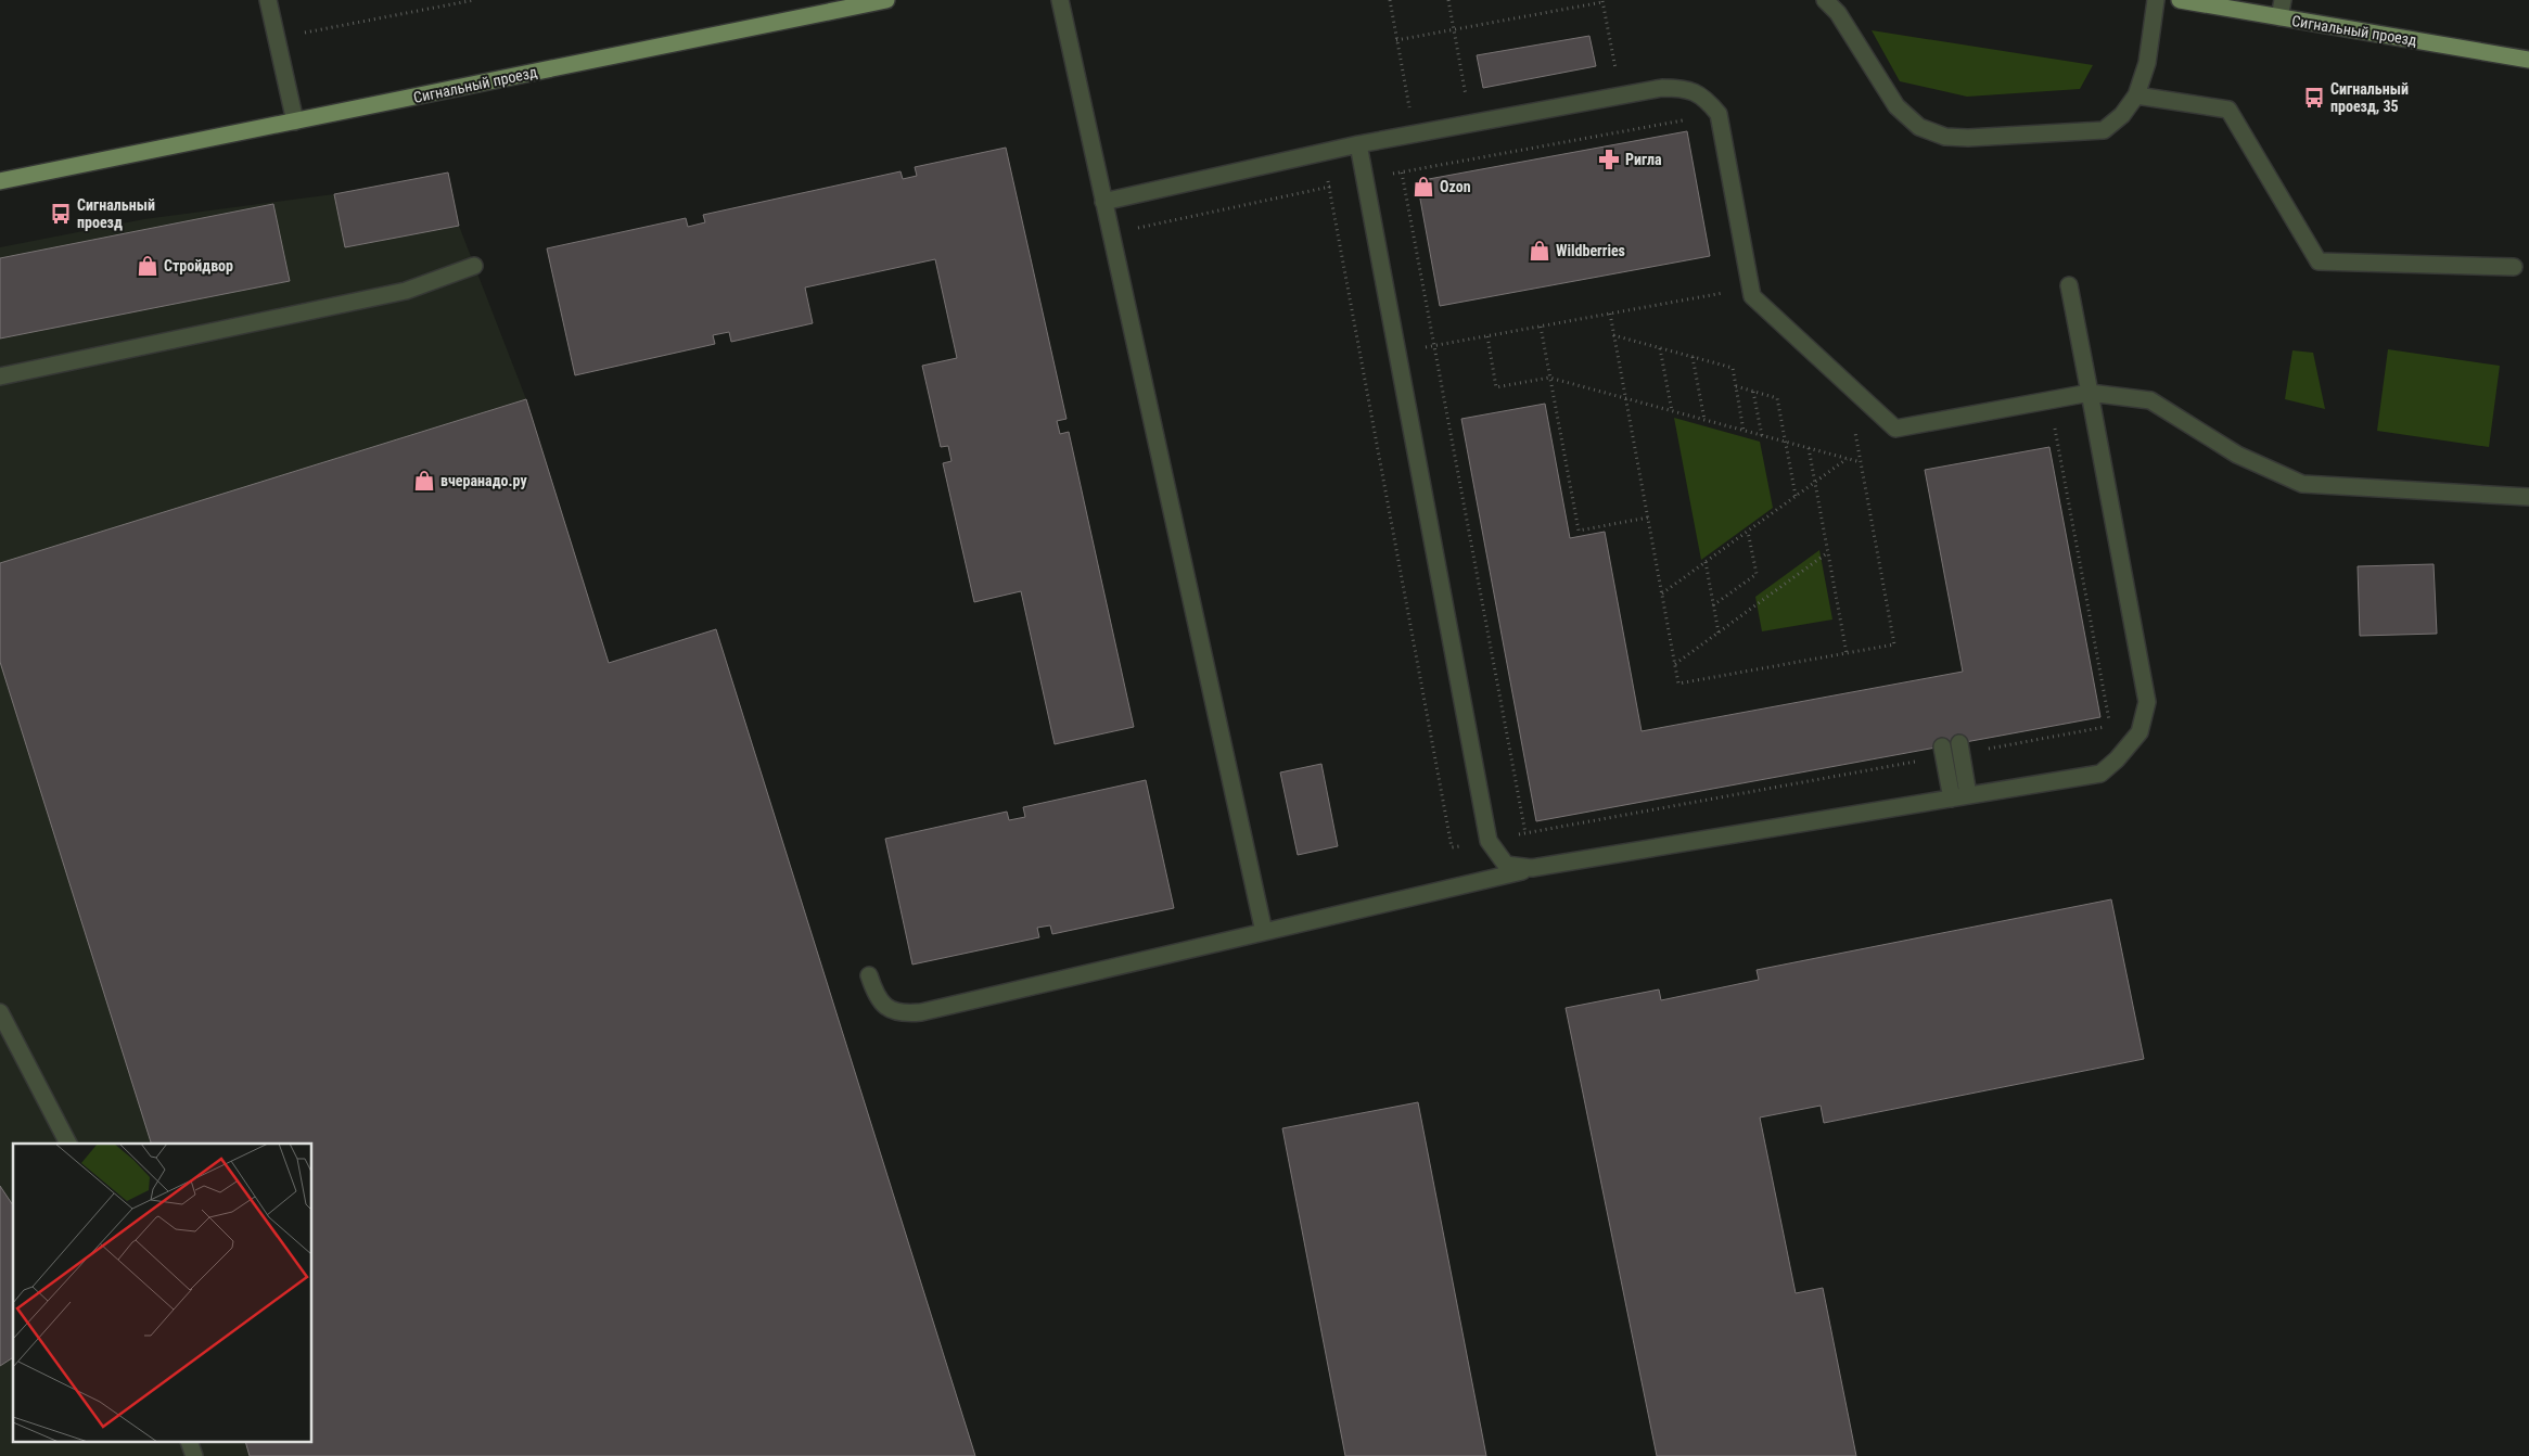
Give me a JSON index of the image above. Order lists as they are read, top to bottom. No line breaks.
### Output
{"streets":{"main road":["Сигнальный проезд"]},"places":{"bus stop":["Сигнальный проезд, 35","Сигнальный проезд"],"pharmacy":["Ригла"],"shop":["Ozon","Wildberries","Стройдвор","вчеранадо.ру"]}}
